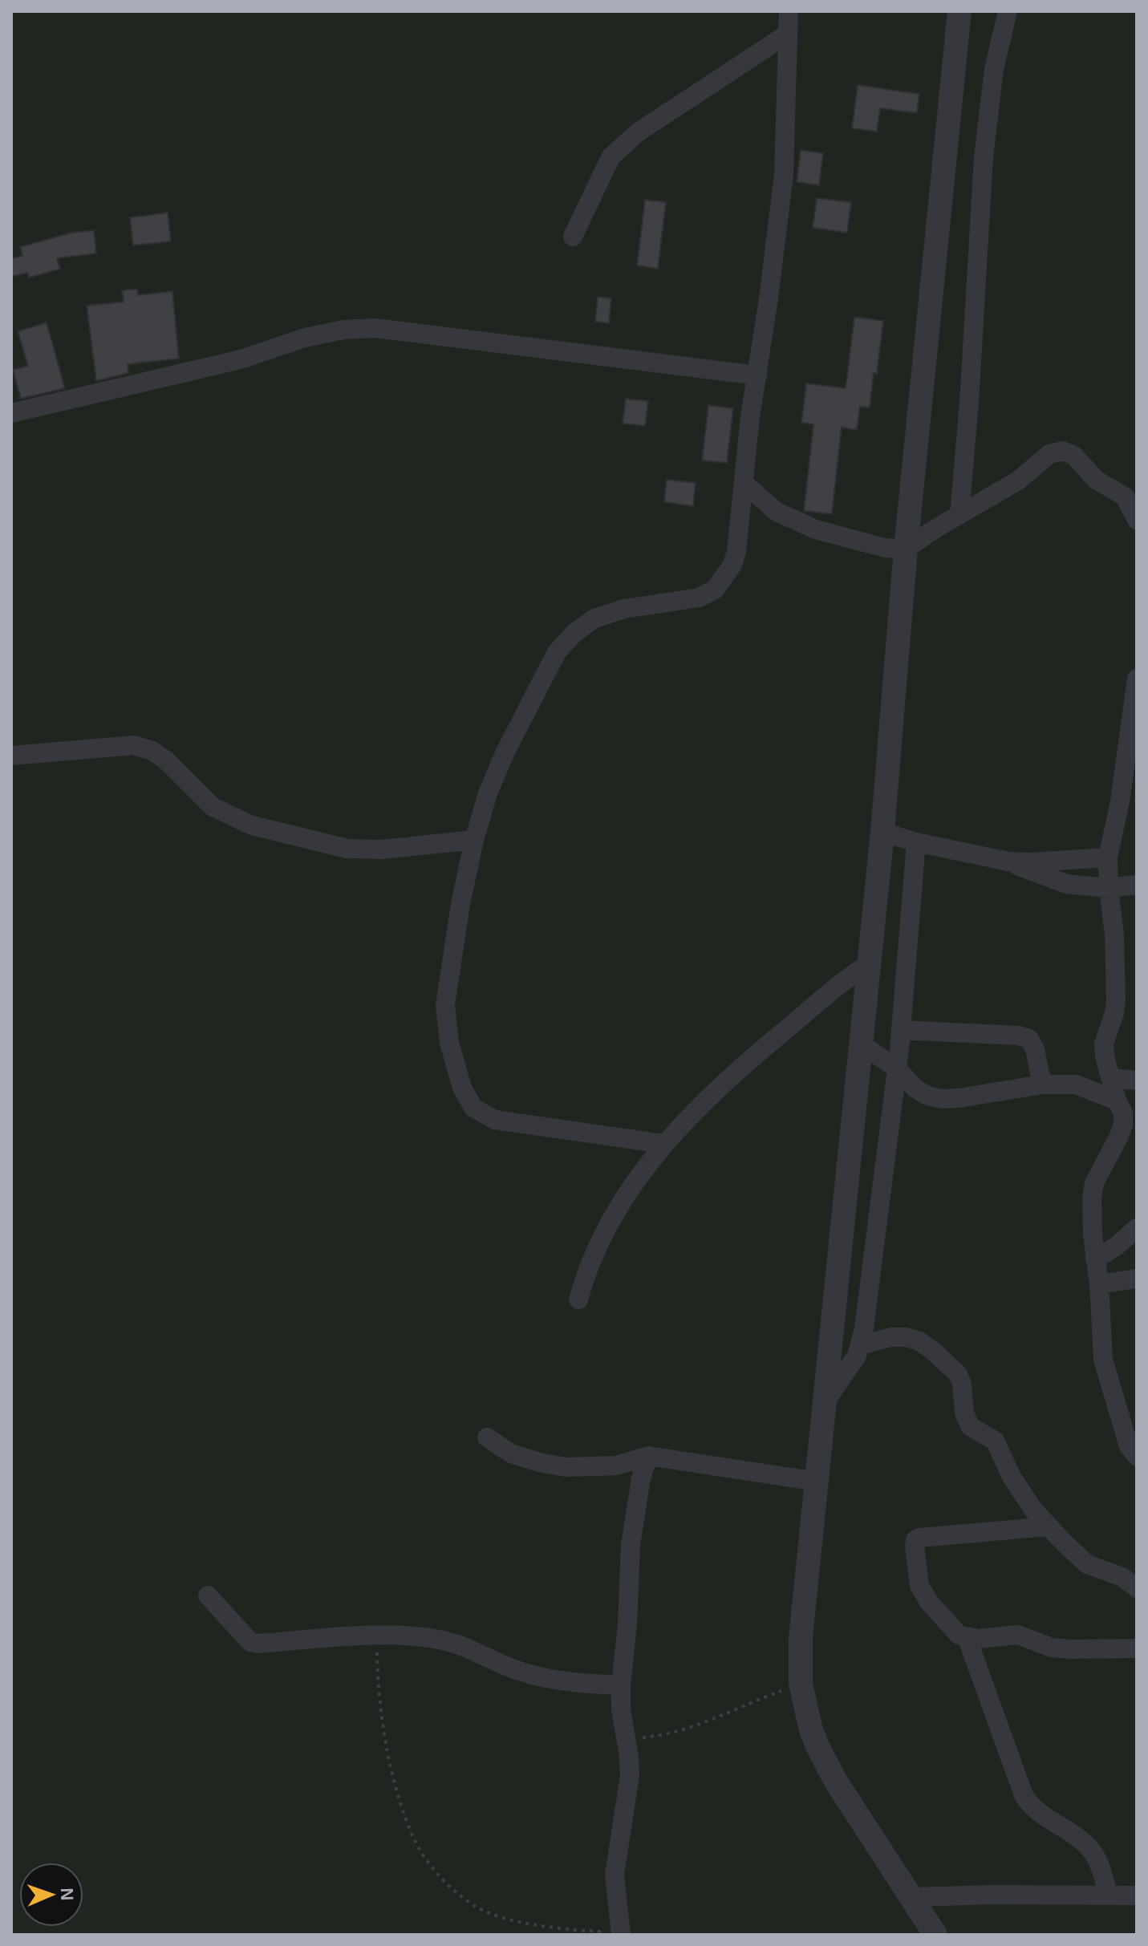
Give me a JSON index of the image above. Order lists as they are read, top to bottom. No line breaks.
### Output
{"north":"right"}
